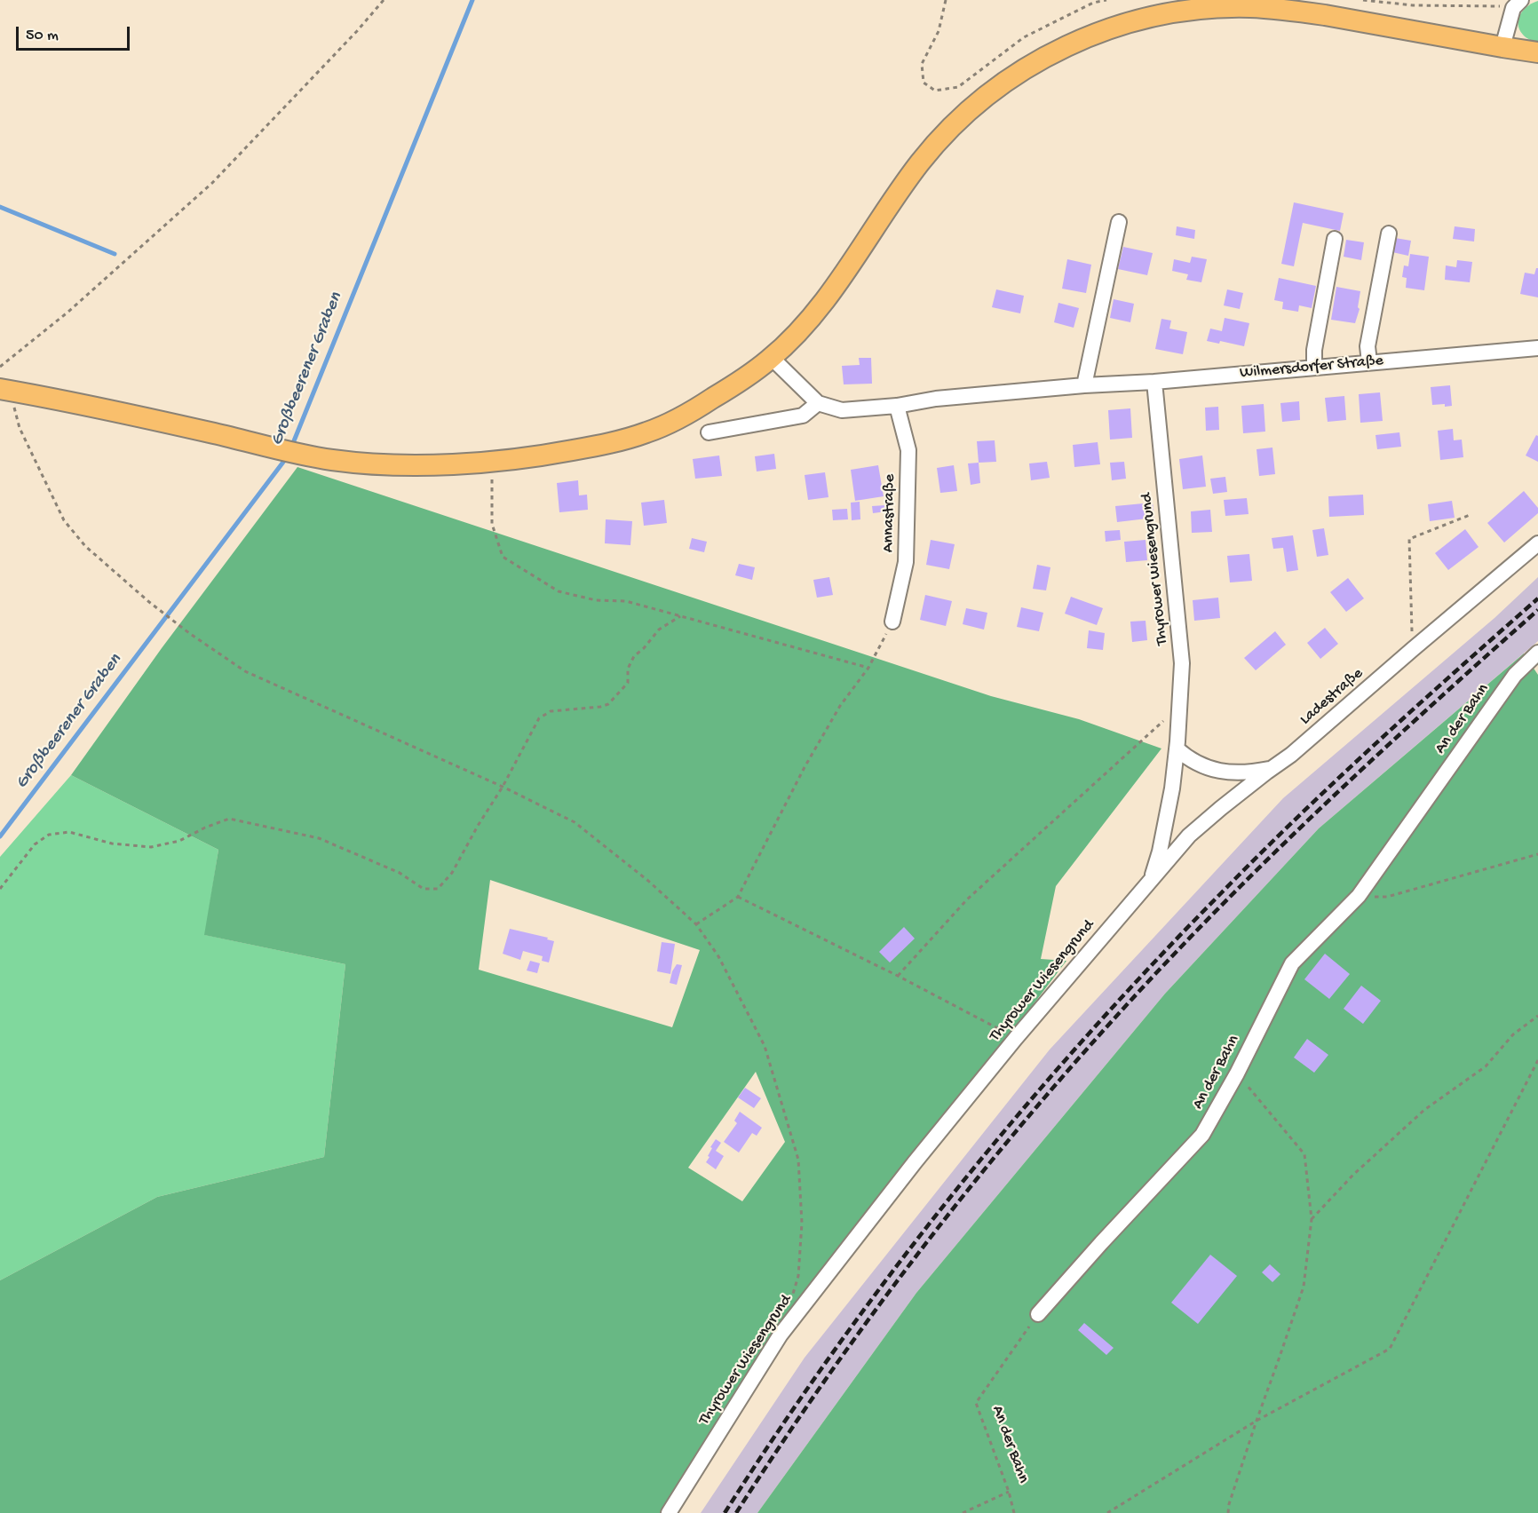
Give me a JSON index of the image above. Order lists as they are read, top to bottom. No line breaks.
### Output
{"streets":{"street":["Wilmersdorfer Straße","Annastraße","Thyrower Wiesengrund","Ladestraße","An der Bahn"]},"crossings":[["Wilmersdorfer Straße","Annastraße"],["Wilmersdorfer Straße","Thyrower Wiesengrund"],["Thyrower Wiesengrund","Ladestraße"]],"water":["Großbeerener Graben"],"scale_bar":"50 m"}
